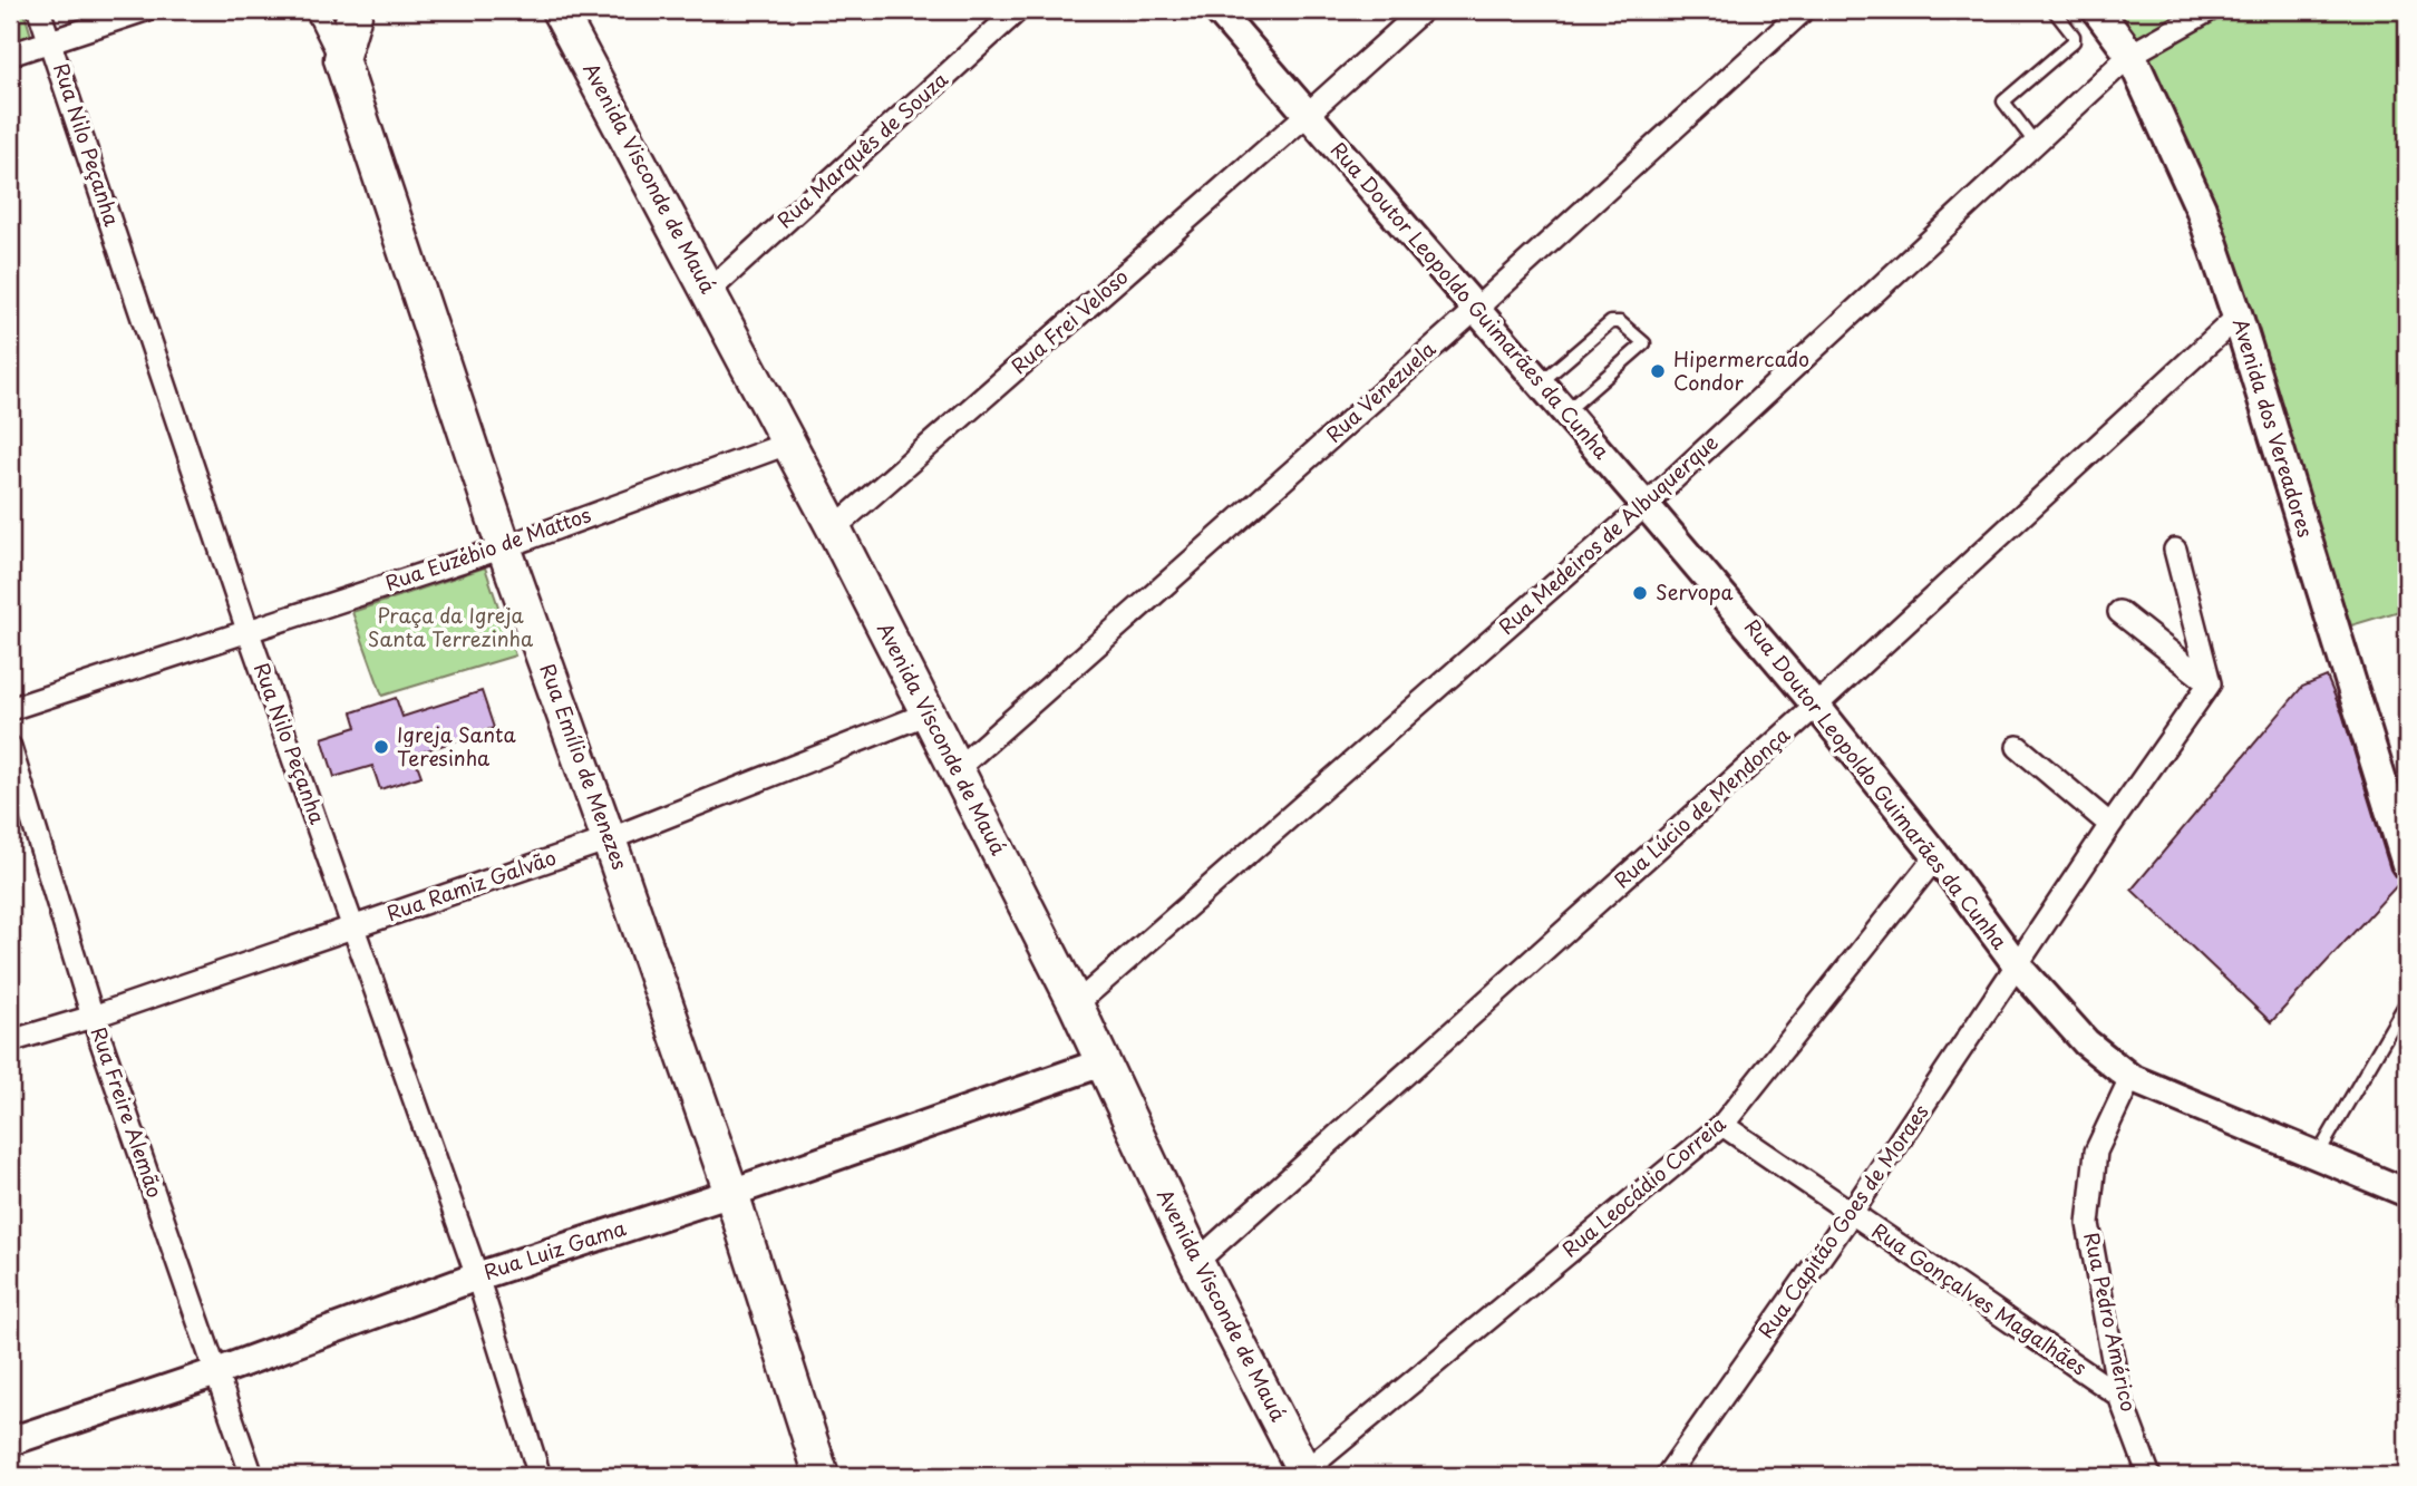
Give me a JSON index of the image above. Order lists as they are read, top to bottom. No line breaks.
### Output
{"streets":{"main road":["Avenida Visconde de Mauá","Avenida dos Vereadores","Rua Emílio de Menezes"],"street":["Rua Nilo Peçanha","Rua Marquês de Souza","Rua Doutor Leopoldo Guimarães da Cunha","Rua Frei Veloso","Rua Venezuela","Rua Medeiros de Albuquerque","Rua Euzébio de Mattos","Rua Lúcio de Mendonça","Rua Ramiz Galvão","Rua Freire Alemão","Rua Leocádio Correia","Rua Capitão Goes de Moraes","Rua Luiz Gama","Rua Gonçalves Magalhães","Rua Pedro Américo"]},"crossings":[["Rua Nilo Peçanha","Rua Euzébio de Mattos"],["Rua Nilo Peçanha","Rua Ramiz Galvão"],["Rua Nilo Peçanha","Rua Luiz Gama"],["Rua Marquês de Souza","Avenida Visconde de Mauá"],["Avenida Visconde de Mauá","Rua Frei Veloso"],["Avenida Visconde de Mauá","Rua Venezuela"],["Avenida Visconde de Mauá","Rua Medeiros de Albuquerque"],["Avenida Visconde de Mauá","Rua Euzébio de Mattos"],["Avenida Visconde de Mauá","Rua Lúcio de Mendonça"],["Avenida Visconde de Mauá","Rua Ramiz Galvão"],["Avenida Visconde de Mauá","Rua Leocádio Correia"],["Avenida Visconde de Mauá","Rua Luiz Gama"],["Rua Doutor Leopoldo Guimarães da Cunha","Rua Frei Veloso"],["Rua Doutor Leopoldo Guimarães da Cunha","Rua Venezuela"],["Rua Doutor Leopoldo Guimarães da Cunha","Rua Medeiros de Albuquerque"],["Rua Doutor Leopoldo Guimarães da Cunha","Rua Lúcio de Mendonça"],["Rua Doutor Leopoldo Guimarães da Cunha","Rua Leocádio Correia"],["Rua Doutor Leopoldo Guimarães da Cunha","Rua Capitão Goes de Moraes"],["Rua Doutor Leopoldo Guimarães da Cunha","Rua Pedro Américo"],["Avenida dos Vereadores","Rua Medeiros de Albuquerque"],["Avenida dos Vereadores","Rua Lúcio de Mendonça"],["Rua Euzébio de Mattos","Rua Emílio de Menezes"],["Rua Emílio de Menezes","Rua Ramiz Galvão"],["Rua Emílio de Menezes","Rua Luiz Gama"],["Rua Ramiz Galvão","Rua Freire Alemão"],["Rua Freire Alemão","Rua Luiz Gama"],["Rua Leocádio Correia","Rua Gonçalves Magalhães"],["Rua Capitão Goes de Moraes","Rua Gonçalves Magalhães"],["Rua Gonçalves Magalhães","Rua Pedro Américo"]],"parks":["Praça da Igreja Santa Terrezinha"],"places":["Hipermercado Condor","Servopa","Igreja Santa Teresinha"]}
